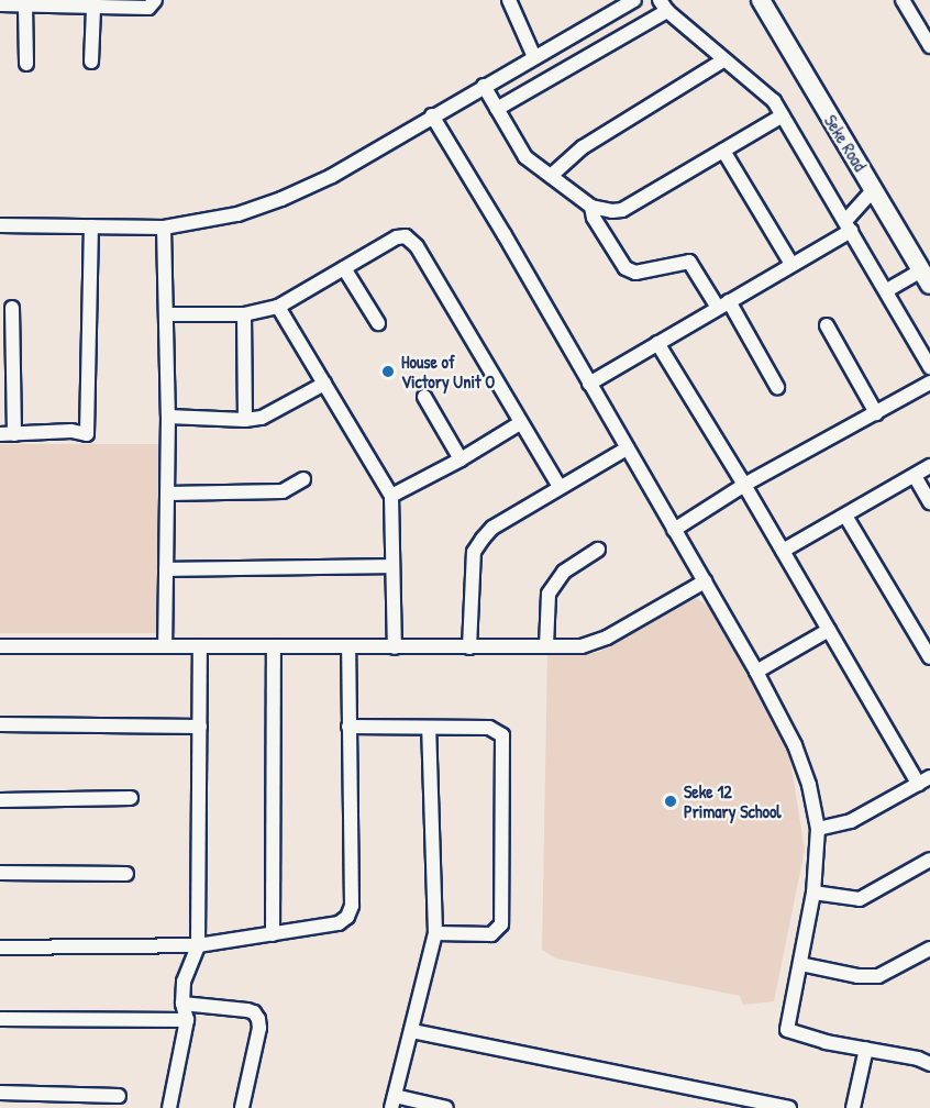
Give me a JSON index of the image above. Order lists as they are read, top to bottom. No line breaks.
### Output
{"streets":{"main road":["Seke Road"]},"places":["House of Victory Unit O","Seke 12 Primary School"]}
